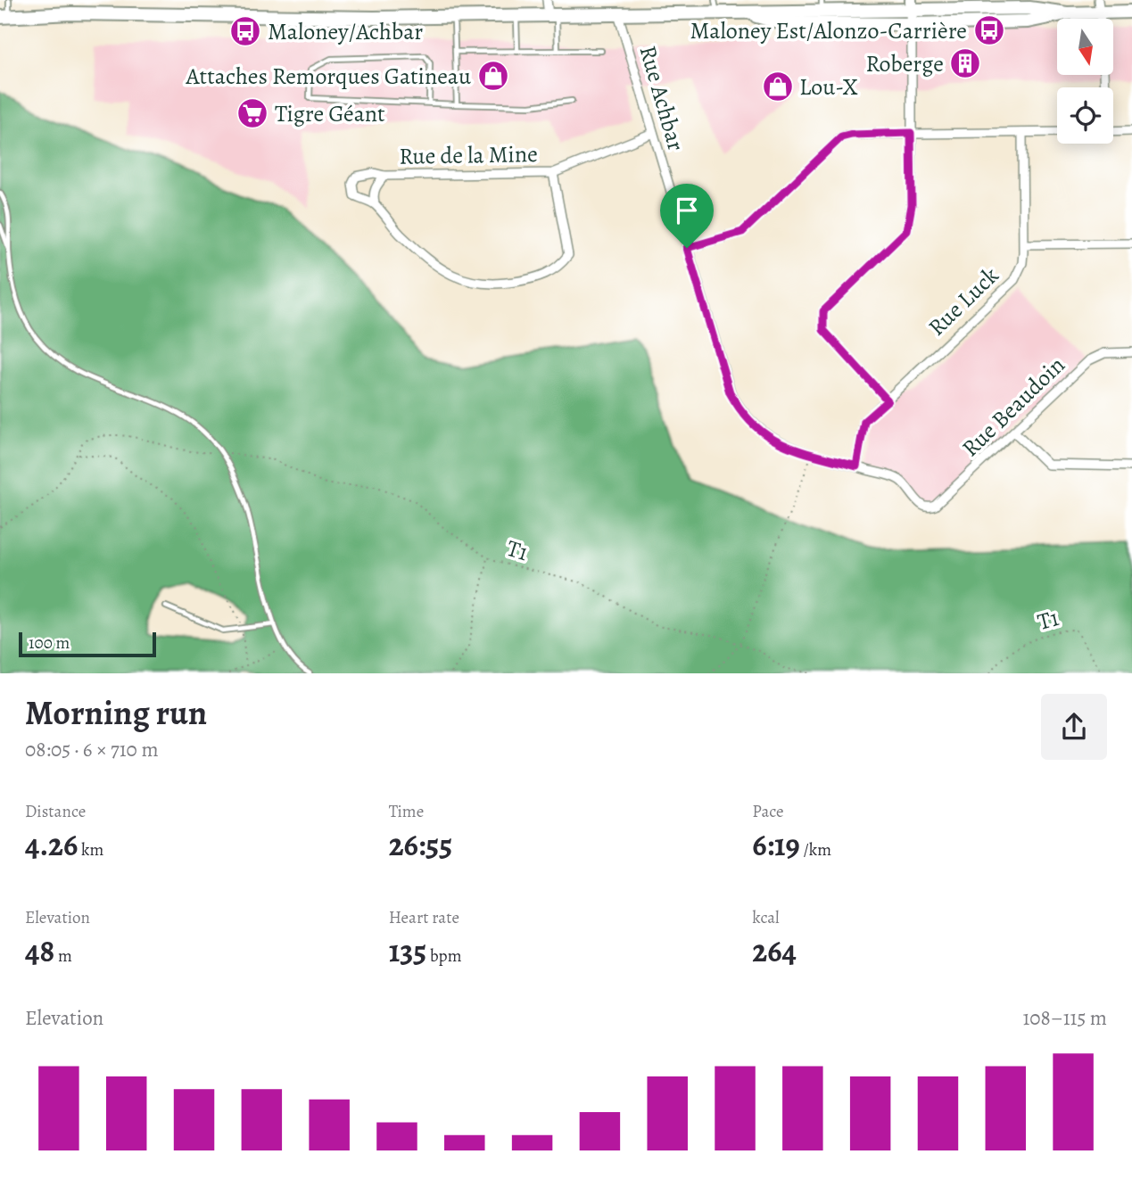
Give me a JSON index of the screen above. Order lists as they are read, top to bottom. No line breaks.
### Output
{"streets":{"street":["Rue Achbar","Rue de la Mine","Rue Luck","Rue Beaudoin"],"path":["T1"]},"crossings":[["Rue Achbar","Rue de la Mine"],["Rue Achbar","Rue Luck"],["Rue Achbar","Rue Beaudoin"]],"places":{"bus stop":["Maloney Est/Alonzo-Carrière","Maloney/Achbar"],"building":["Roberge"],"shop":["Attaches Remorques Gatineau","Lou-X"],"supermarket":["Tigre Géant"]},"scale_bar":"100 m","north":"bottom","page":{"scale":"100 m","heading":["Morning run","08:05 · 6 × 710 m"],"stats":[["Distance","4.26 km"],["Time","26:55"],["Pace","6:19 /km"],["Elevation","48 m"],["Heart rate","135 bpm"],["kcal","264"]],"chart":["Elevation","108–115 m"]}}
